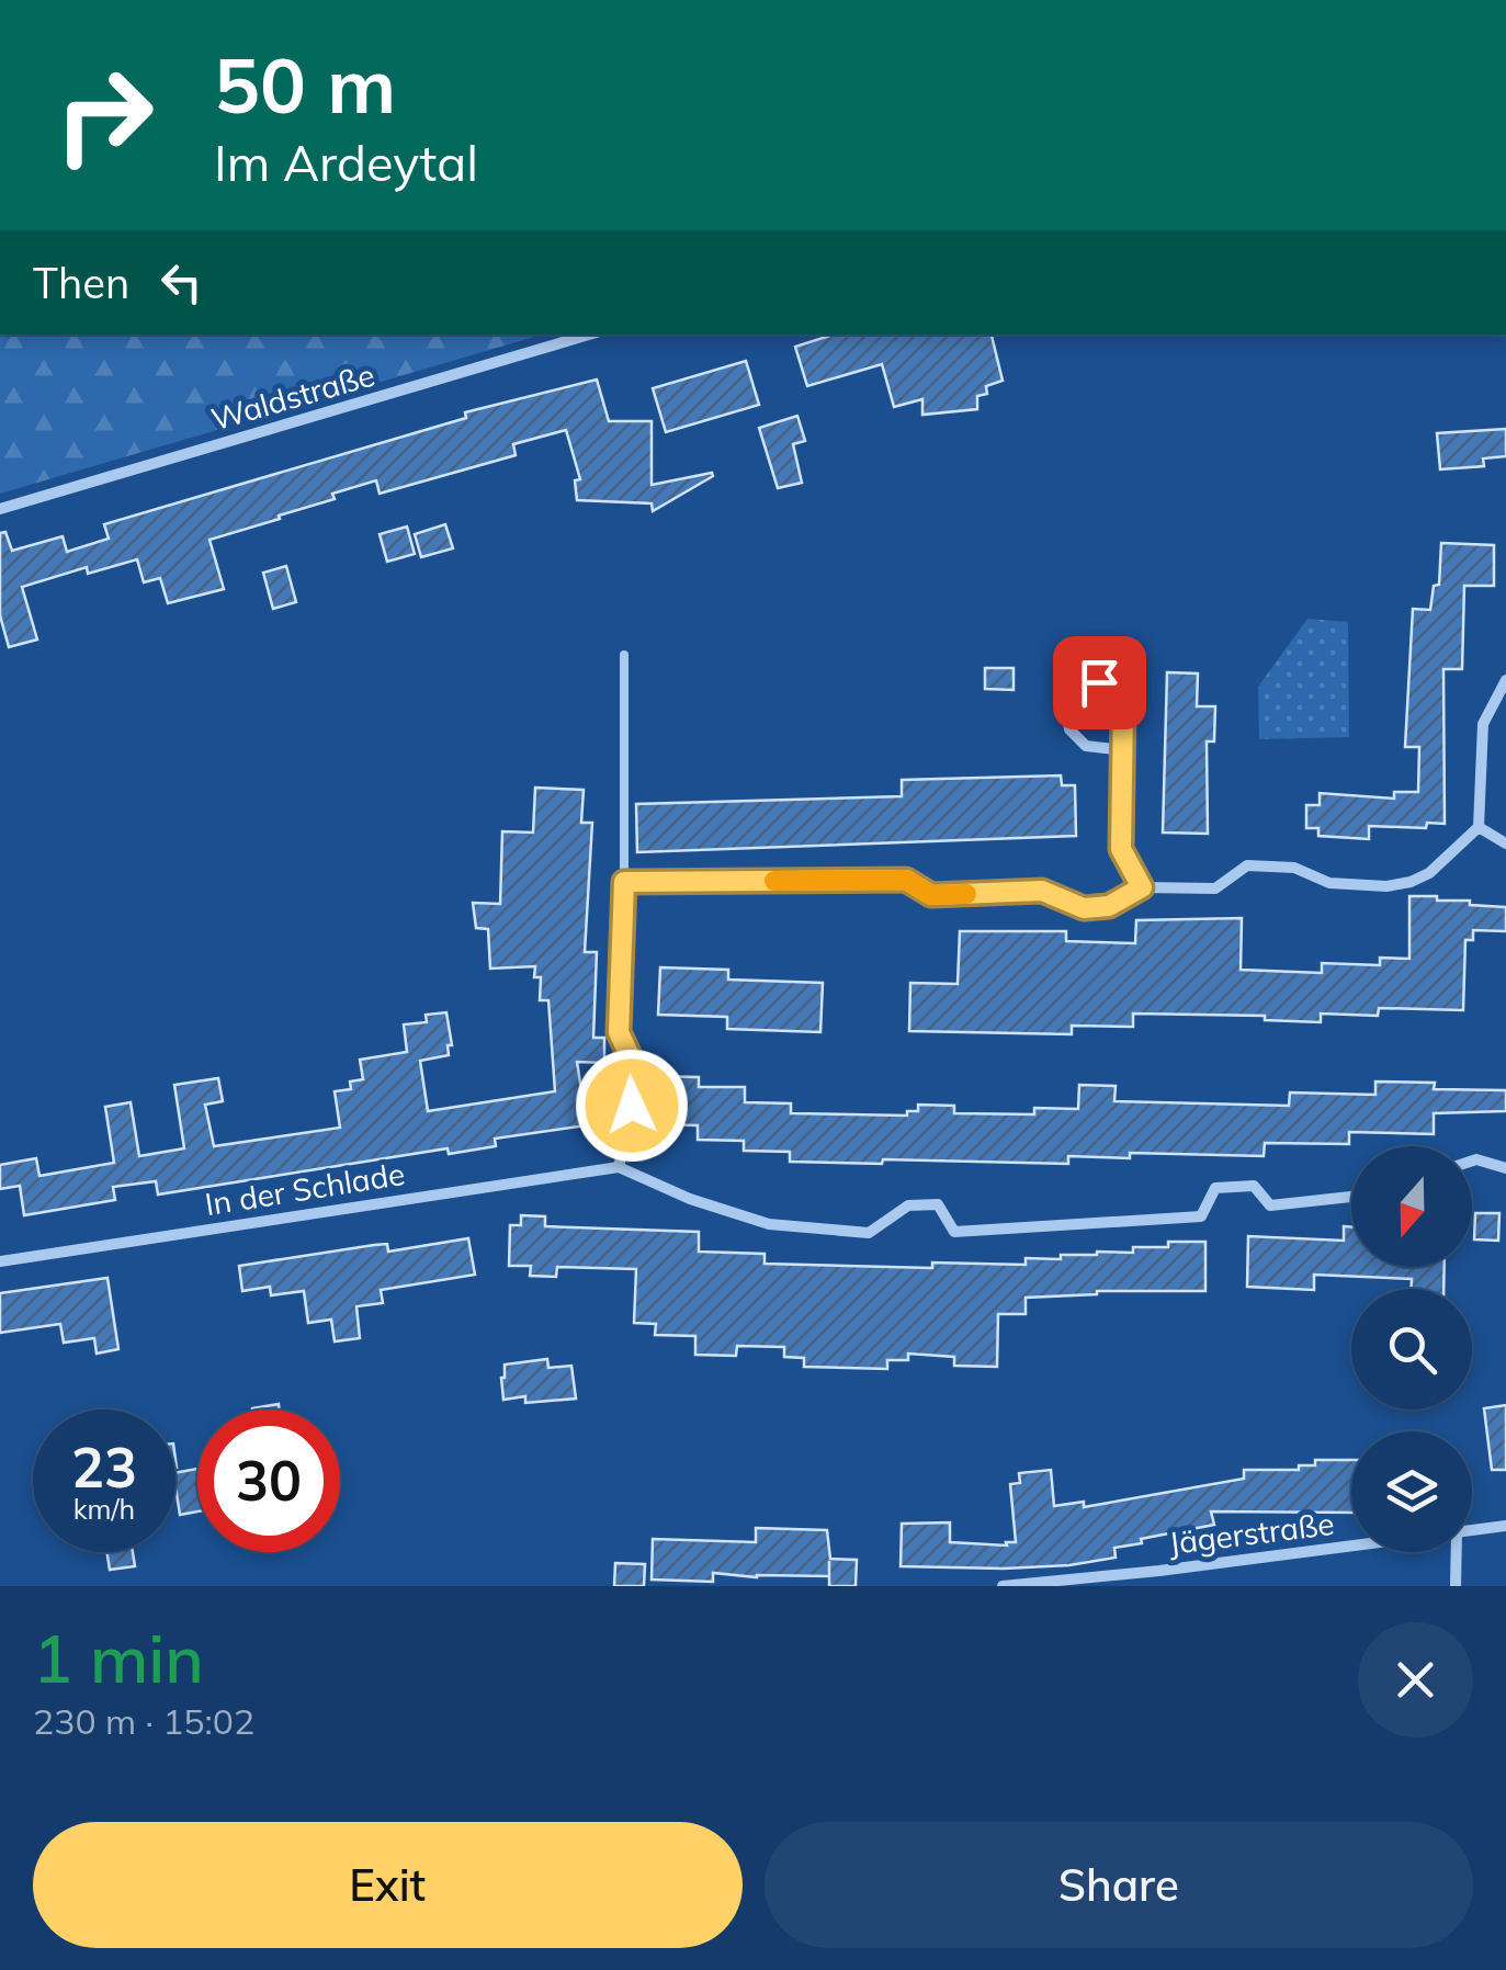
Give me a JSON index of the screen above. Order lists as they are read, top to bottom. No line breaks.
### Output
{"streets":{"street":["Waldstraße","In der Schlade","Jägerstraße"]},"north":"bottom","page":{"turn":["50 m","Im Ardeytal"],"then":"Then","speed":"23 km/h","limit":"30","heading":["1 min","230 m · 15:02"],"buttons":["Exit","Share"]}}
